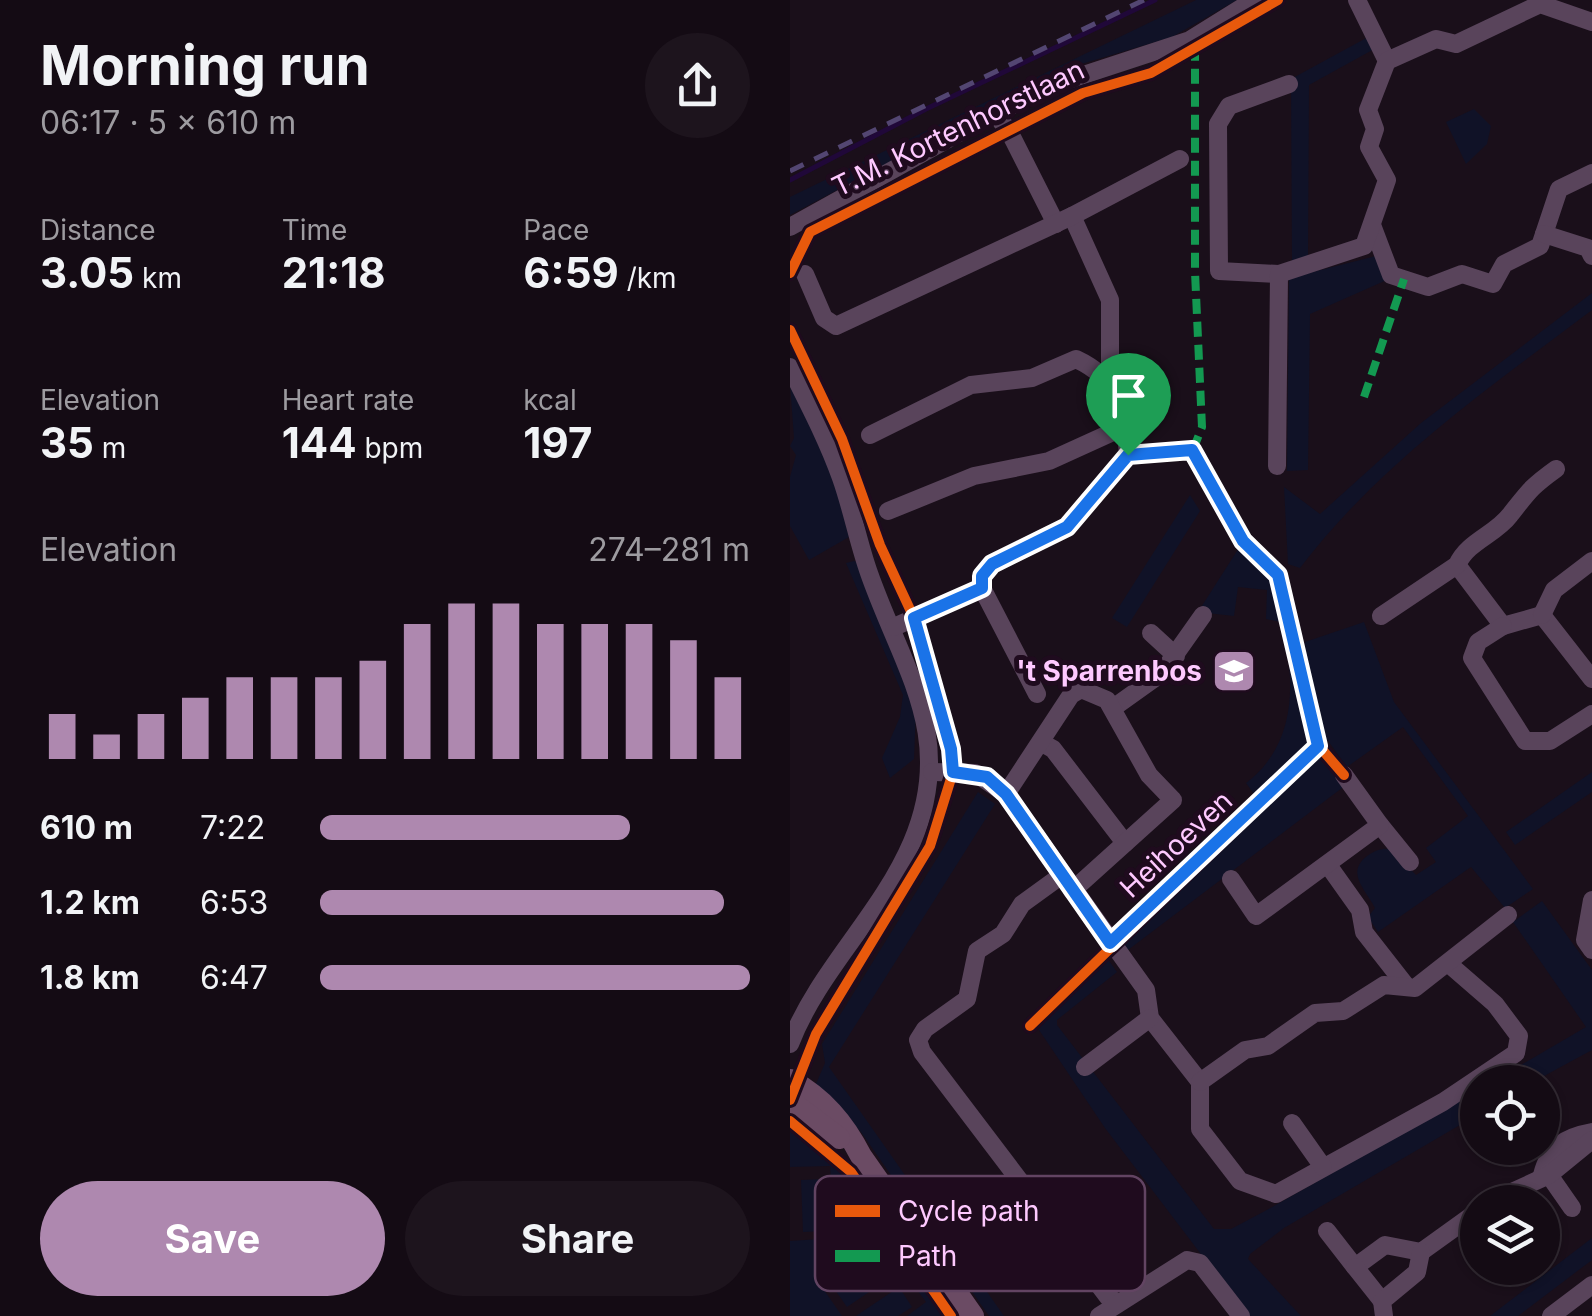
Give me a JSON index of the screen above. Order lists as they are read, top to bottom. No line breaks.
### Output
{"streets":{"street":["T.M. Kortenhorstlaan"],"cycle path":["Heihoeven"]},"places":{"school or university":["'t Sparrenbos"]},"legend":["Cycle path","Path"],"page":{"heading":["Morning run","06:17 · 5 × 610 m"],"stats":[["Distance","3.05 km"],["Time","21:18"],["Pace","6:59 /km"],["Elevation","35 m"],["Heart rate","144 bpm"],["kcal","197"]],"chart":["Elevation","274–281 m"],"list":[{"name":"610 m","note":"7:22"},{"name":"1.2 km","note":"6:53"},{"name":"1.8 km","note":"6:47"}],"buttons":["Save","Share"]}}
